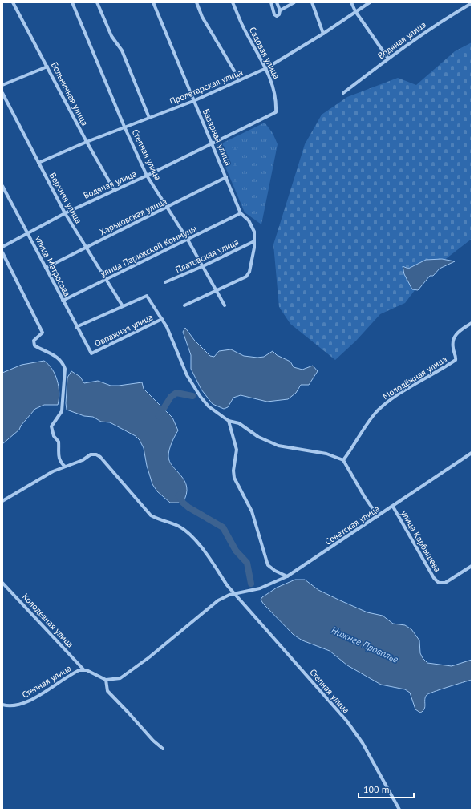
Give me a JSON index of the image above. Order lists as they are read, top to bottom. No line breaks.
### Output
{"streets":{"street":["Водяная улица","Садовая улица","Пролетарская улица","Больничная улица","Базарная улица","Степная улица","Верхняя улица","Харьковская улица","улица Парижской Коммуны","Платовская улица","улица Матросова","Овражная улица","Молодёжная улица","Советская улица","улица Карбышева","Колодезная улица"]},"crossings":[["Водяная улица","Садовая улица"],["Водяная улица","Больничная улица"],["Водяная улица","Базарная улица"],["Водяная улица","Степная улица"],["Водяная улица","Верхняя улица"],["Водяная улица","улица Матросова"],["Садовая улица","Пролетарская улица"],["Пролетарская улица","Больничная улица"],["Пролетарская улица","Базарная улица"],["Пролетарская улица","Степная улица"],["Пролетарская улица","Верхняя улица"],["Базарная улица","Степная улица"],["Базарная улица","Харьковская улица"],["Базарная улица","улица Парижской Коммуны"],["Базарная улица","Платовская улица"],["Степная улица","Харьковская улица"],["Степная улица","улица Парижской Коммуны"],["Степная улица","Платовская улица"],["Степная улица","Советская улица"],["Степная улица","Колодезная улица"],["Верхняя улица","Харьковская улица"],["Верхняя улица","улица Парижской Коммуны"],["Харьковская улица","улица Матросова"],["улица Парижской Коммуны","улица Матросова"],["улица Матросова","Овражная улица"],["Советская улица","улица Карбышева"]],"water":["Нижнее Провалье"],"scale_bar":"100 m"}
